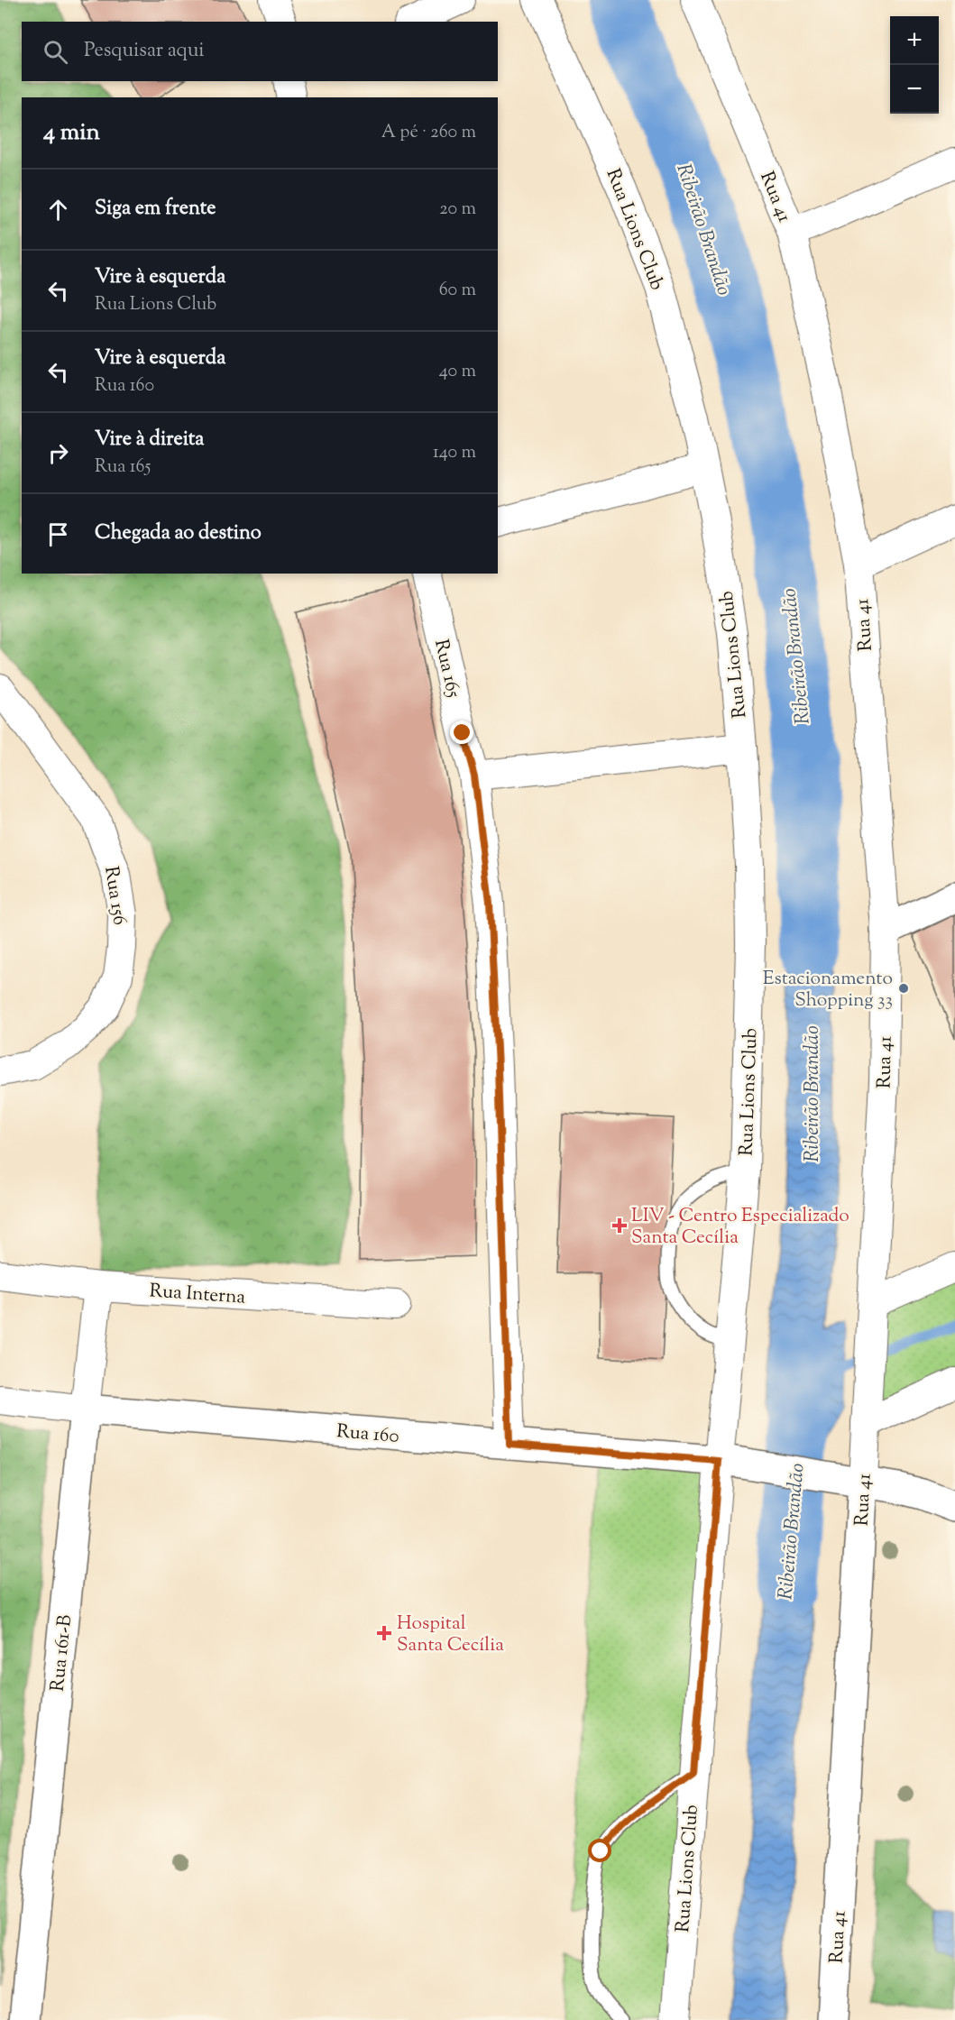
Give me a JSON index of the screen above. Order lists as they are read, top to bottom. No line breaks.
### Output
{"streets":{"street":["Rua 41","Rua Lions Club","Rua 165","Rua 156","Rua Interna","Rua 160","Rua 161-B"]},"crossings":[["Rua 41","Rua 160"],["Rua Lions Club","Rua 160"],["Rua 165","Rua 160"],["Rua Interna","Rua 161-B"],["Rua 160","Rua 161-B"]],"water":["Ribeirão Brandão"],"places":{"other":["Estacionamento Shopping 33"],"health":["LIV - Centro Especializado Santa Cecília","Hospital Santa Cecília"]},"page":{"map_buttons":["+","−"],"search":"Pesquisar aqui","heading":["4 min","A pé · 260 m"],"list":[["Siga em frente","20 m"],["Vire à esquerda","Rua Lions Club","60 m"],["Vire à esquerda","Rua 160","40 m"],["Vire à direita","Rua 165","140 m"],"Chegada ao destino"]}}
